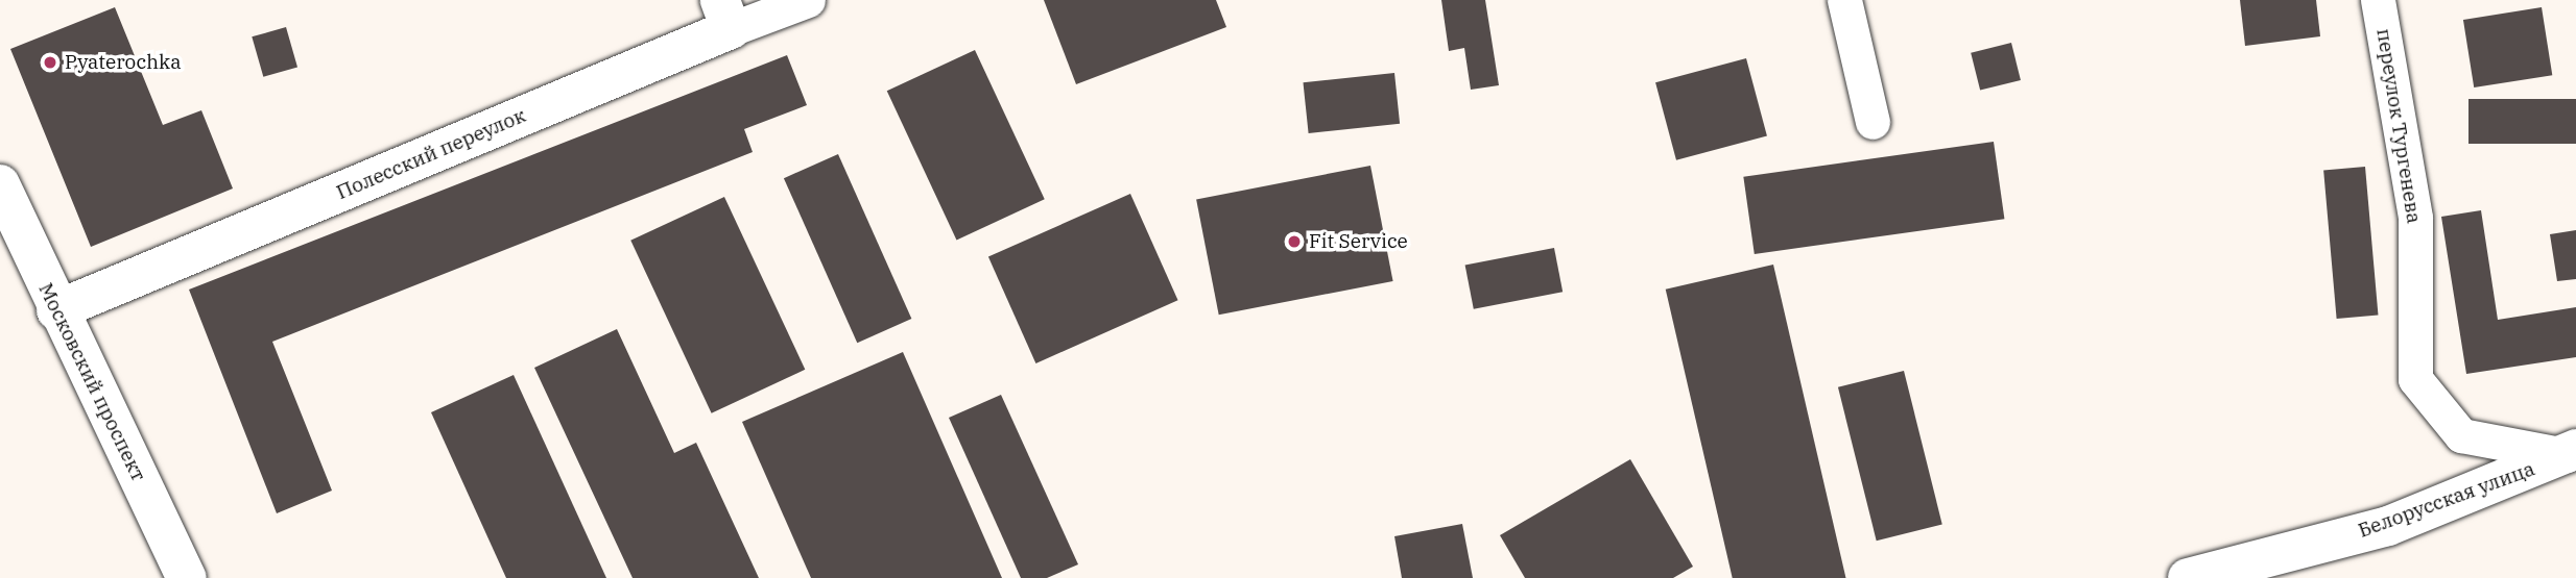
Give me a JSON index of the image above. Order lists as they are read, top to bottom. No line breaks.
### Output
{"streets":{"street":["переулок Тургенева","Полесский переулок","Московский проспект","Белорусская улица"]},"crossings":[["переулок Тургенева","Белорусская улица"],["Полесский переулок","Московский проспект"]],"places":["Pyaterochka","Fit Service"]}
